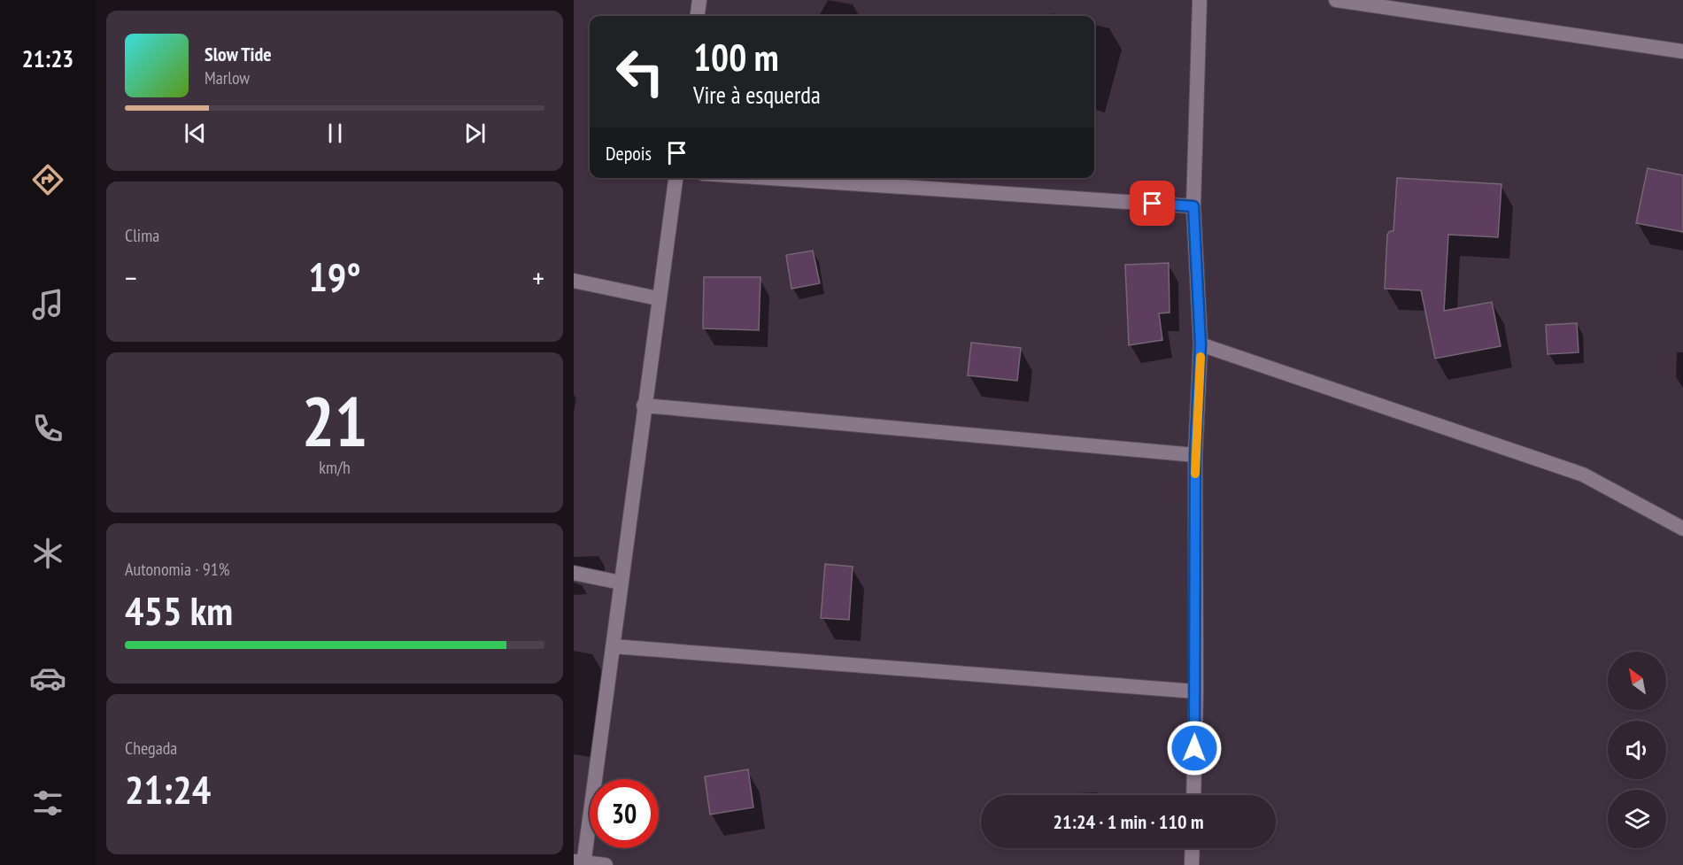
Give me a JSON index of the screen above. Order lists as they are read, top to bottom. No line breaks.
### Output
{"north":"top left","page":{"tabs":"21:23","turn":["100 m","Vire à esquerda"],"song":["Slow Tide","Marlow"],"then":"Depois","tile":["Clima",["21","km/h"],["Autonomia · 91%","455 km"],["Chegada","21:24"]],"heat":["−","19°","+"],"limit":"30","trip":"21:24 · 1 min · 110 m"}}
